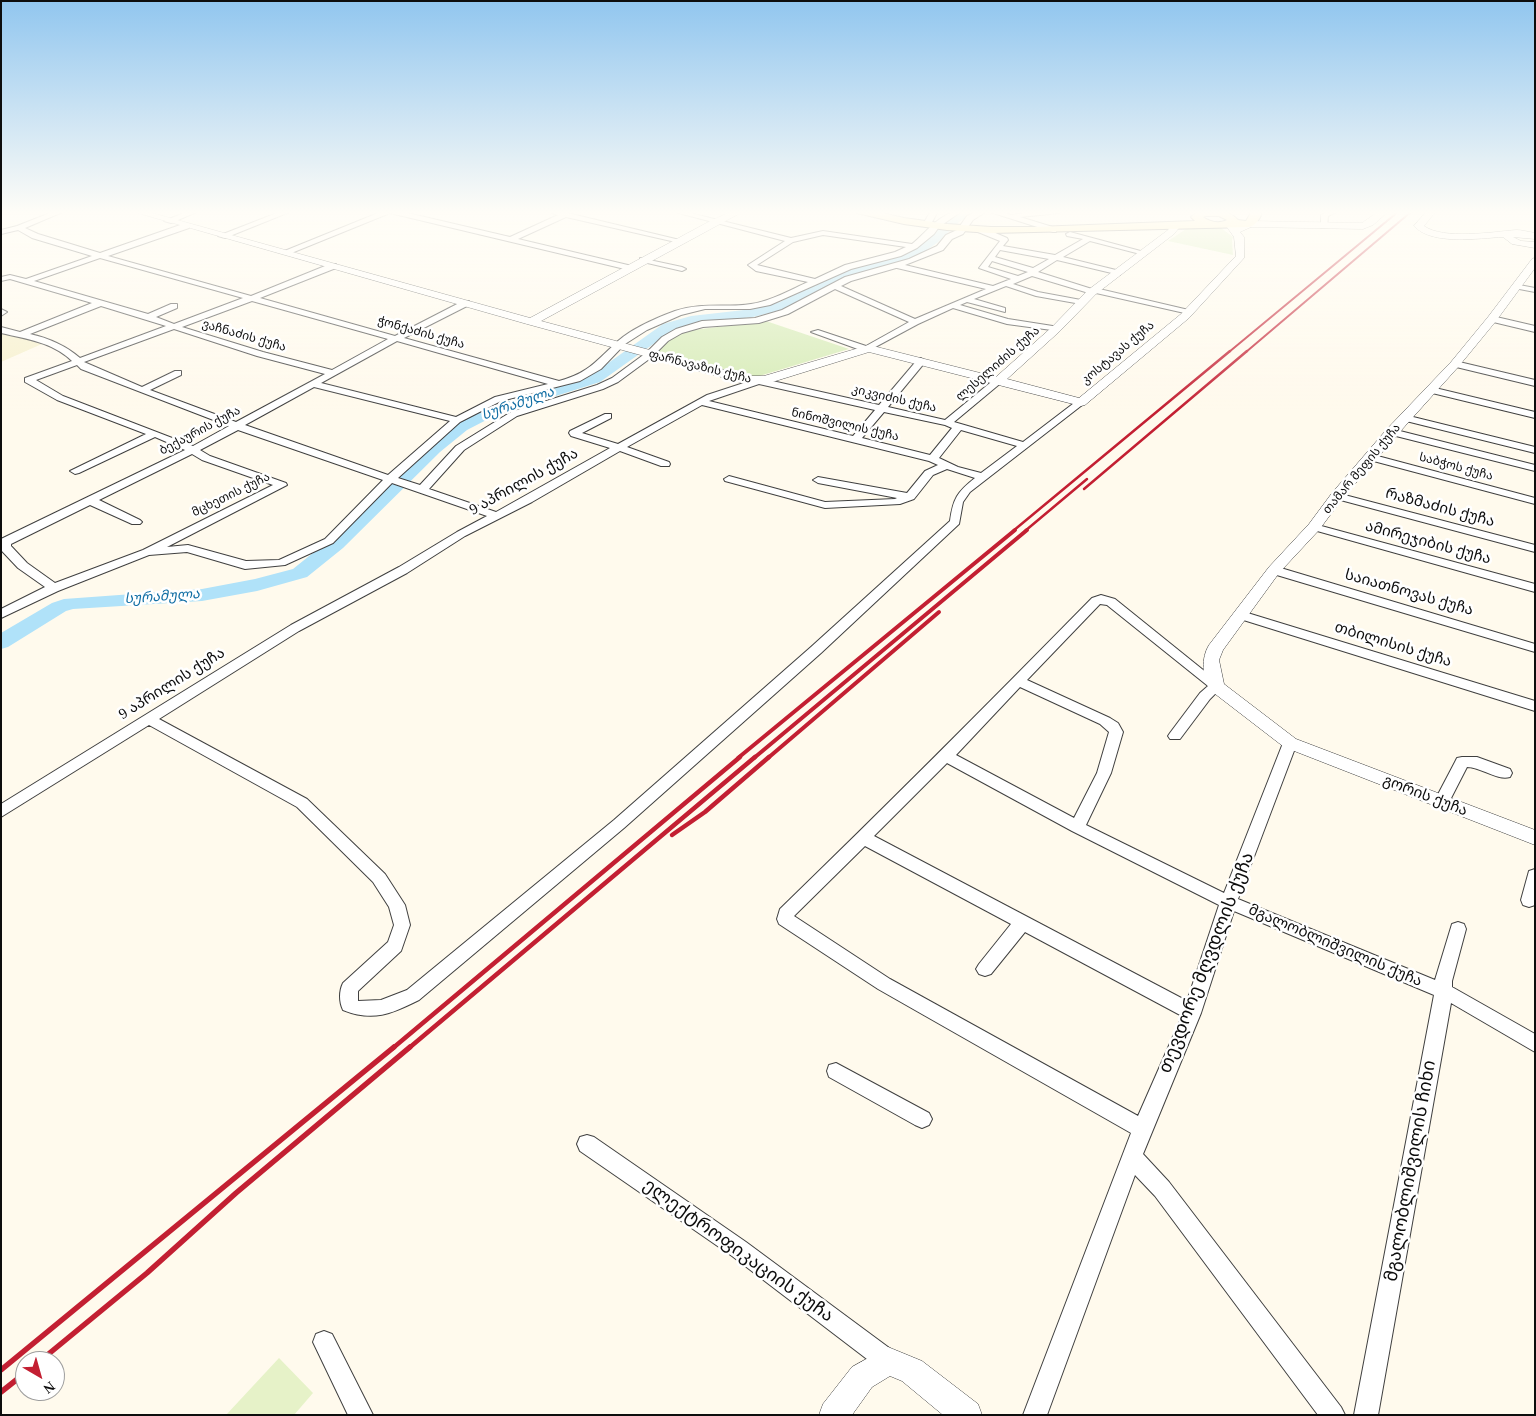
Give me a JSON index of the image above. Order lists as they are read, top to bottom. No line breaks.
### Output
{"streets":{"street":["ჭონქაძის ქუჩა","ვაჩნაძის ქუჩა","კოსტავას ქუჩა","ლესელიძის ქუჩა","ფარნავაზის ქუჩა","კიკვიძის ქუჩა","ნინოშვილის ქუჩა","ბექაურის ქუჩა","საბჭოს ქუჩა","თამარ მეფის ქუჩა","9 აპრილის ქუჩა","მცხეთის ქუჩა","რაზმაძის ქუჩა","ამირეჯიბის ქუჩა","საიათნოვას ქუჩა","თბილისის ქუჩა","გორის ქუჩა","მგალობლიშვილის ქუჩა","თევდორე მღვდლის ქუჩა","მგალობლიშვილის ჩიხი","ელექტროფიკაციის ქუჩა"]},"crossings":[["ჭონქაძის ქუჩა","ბექაურის ქუჩა"],["ვაჩნაძის ქუჩა","ბექაურის ქუჩა"],["კოსტავას ქუჩა","კიკვიძის ქუჩა"],["კოსტავას ქუჩა","ნინოშვილის ქუჩა"],["კოსტავას ქუჩა","9 აპრილის ქუჩა"],["ლესელიძის ქუჩა","კიკვიძის ქუჩა"],["ლესელიძის ქუჩა","ნინოშვილის ქუჩა"],["ფარნავაზის ქუჩა","კიკვიძის ქუჩა"],["ფარნავაზის ქუჩა","9 აპრილის ქუჩა"],["კიკვიძის ქუჩა","9 აპრილის ქუჩა"],["ნინოშვილის ქუჩა","9 აპრილის ქუჩა"],["ბექაურის ქუჩა","მცხეთის ქუჩა"],["საბჭოს ქუჩა","თამარ მეფის ქუჩა"],["თამარ მეფის ქუჩა","რაზმაძის ქუჩა"],["თამარ მეფის ქუჩა","ამირეჯიბის ქუჩა"],["თამარ მეფის ქუჩა","საიათნოვას ქუჩა"],["თამარ მეფის ქუჩა","თბილისის ქუჩა"],["თამარ მეფის ქუჩა","გორის ქუჩა"],["გორის ქუჩა","თევდორე მღვდლის ქუჩა"],["მგალობლიშვილის ქუჩა","თევდორე მღვდლის ქუჩა"],["მგალობლიშვილის ქუჩა","მგალობლიშვილის ჩიხი"]],"water":["სურამულა"],"north":"bottom right"}
